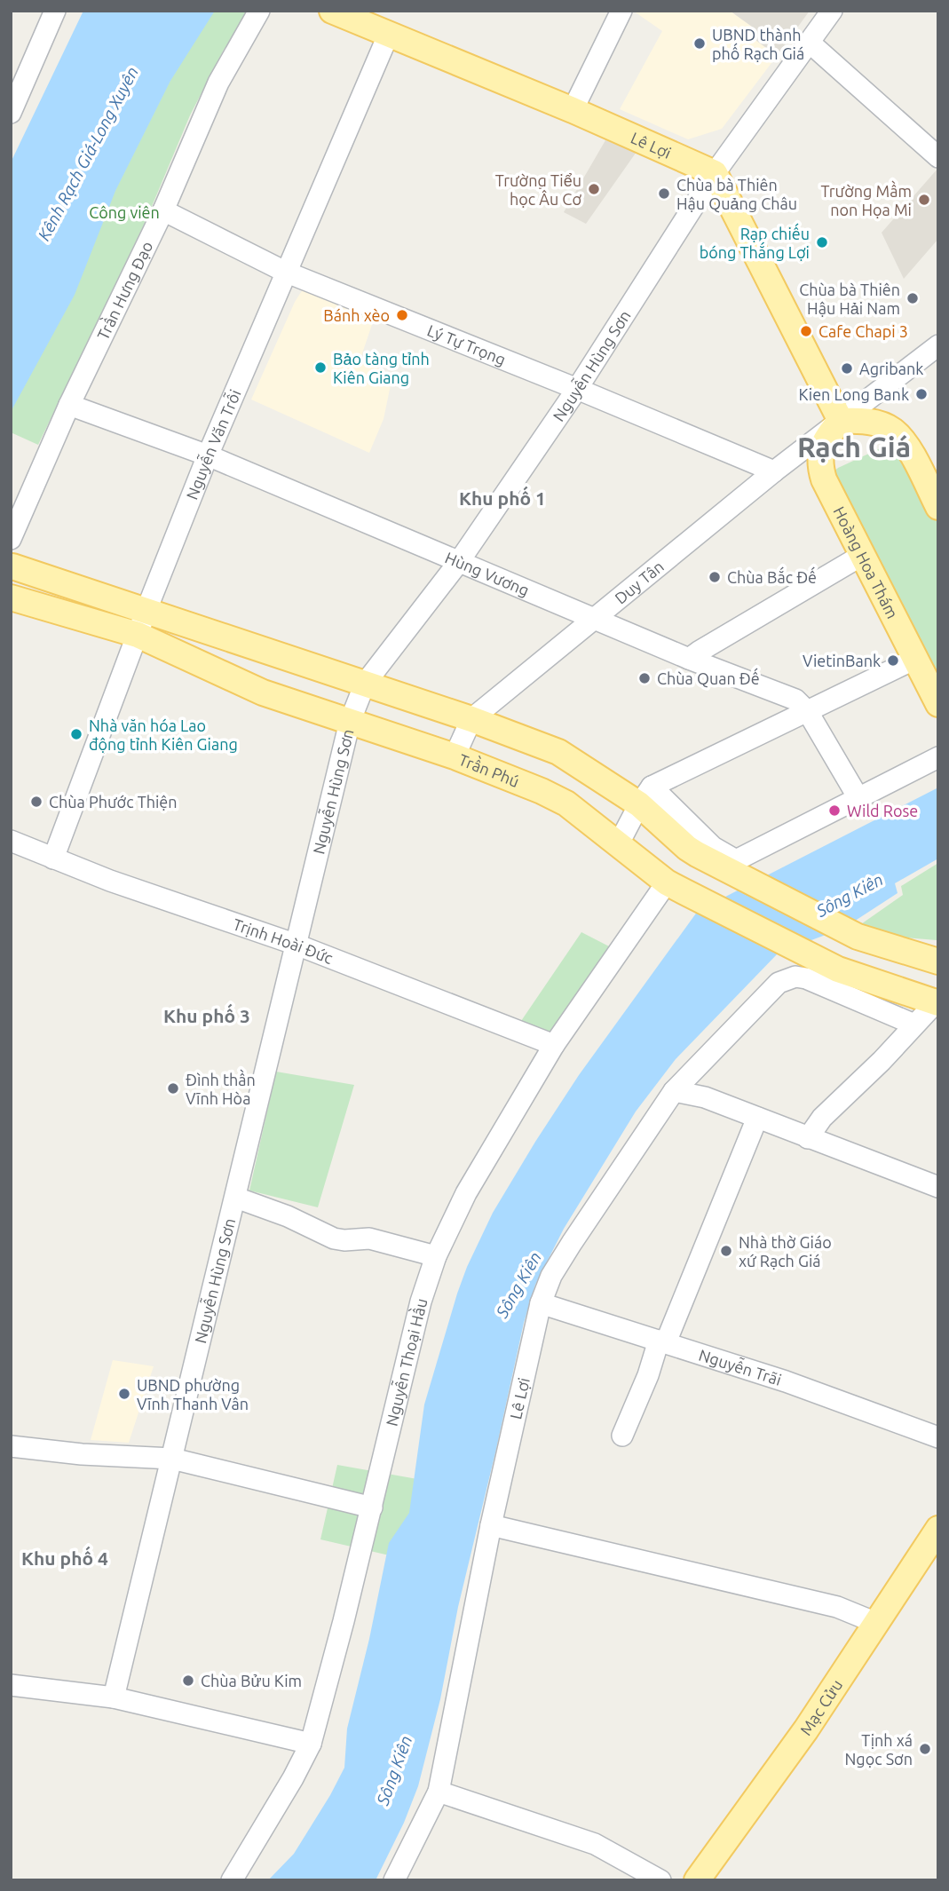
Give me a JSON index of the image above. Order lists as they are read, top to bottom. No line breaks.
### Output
{"streets":{"main road":["Lê Lợi","Hoàng Hoa Thám","Trần Phú","Mạc Cửu"],"street":["Trần Hưng Đạo","Lý Tự Trọng","Nguyễn Hùng Sơn","Nguyễn Văn Trỗi","Hùng Vương","Duy Tân","Trịnh Hoài Đức","Nguyễn Thoại Hầu","Nguyễn Trãi"]},"crossings":[["Lê Lợi","Nguyễn Hùng Sơn"],["Lê Lợi","Nguyễn Văn Trỗi"],["Lê Lợi","Nguyễn Trãi"],["Trần Hưng Đạo","Lý Tự Trọng"],["Trần Hưng Đạo","Hùng Vương"],["Lý Tự Trọng","Nguyễn Hùng Sơn"],["Lý Tự Trọng","Nguyễn Văn Trỗi"],["Lý Tự Trọng","Duy Tân"],["Nguyễn Hùng Sơn","Hùng Vương"],["Nguyễn Hùng Sơn","Trần Phú"],["Nguyễn Hùng Sơn","Trịnh Hoài Đức"],["Nguyễn Văn Trỗi","Hùng Vương"],["Nguyễn Văn Trỗi","Trần Phú"],["Nguyễn Văn Trỗi","Trịnh Hoài Đức"],["Hoàng Hoa Thám","Duy Tân"],["Hùng Vương","Duy Tân"],["Duy Tân","Trần Phú"],["Trần Phú","Nguyễn Thoại Hầu"],["Trịnh Hoài Đức","Nguyễn Thoại Hầu"]],"districts":["Rạch Giá","Khu phố 1","Khu phố 3","Khu phố 4"],"water":["Kênh Rạch Giá-Long Xuyên","Sông Kiên"],"parks":["Công viên"],"places":["UBND thành phố Rạch Giá","Trường Tiểu học Âu Cơ","Chùa bà Thiên Hậu Quảng Châu","Trường Mầm non Họa Mi","Rạp chiếu bóng Thắng Lợi","Chùa bà Thiên Hậu Hải Nam","Bánh xèo","Cafe Chapi 3","Bảo tàng tỉnh Kiên Giang","Agribank","Kien Long Bank","Chùa Bắc Đế","VietinBank","Chùa Quan Đế","Nhà văn hóa Lao động tỉnh Kiên Giang","Chùa Phước Thiện","Wild Rose","Đình thần Vĩnh Hòa","Nhà thờ Giáo xứ Rạch Giá","UBND phường Vĩnh Thanh Vân","Chùa Bửu Kim","Tịnh xá Ngọc Sơn"]}
